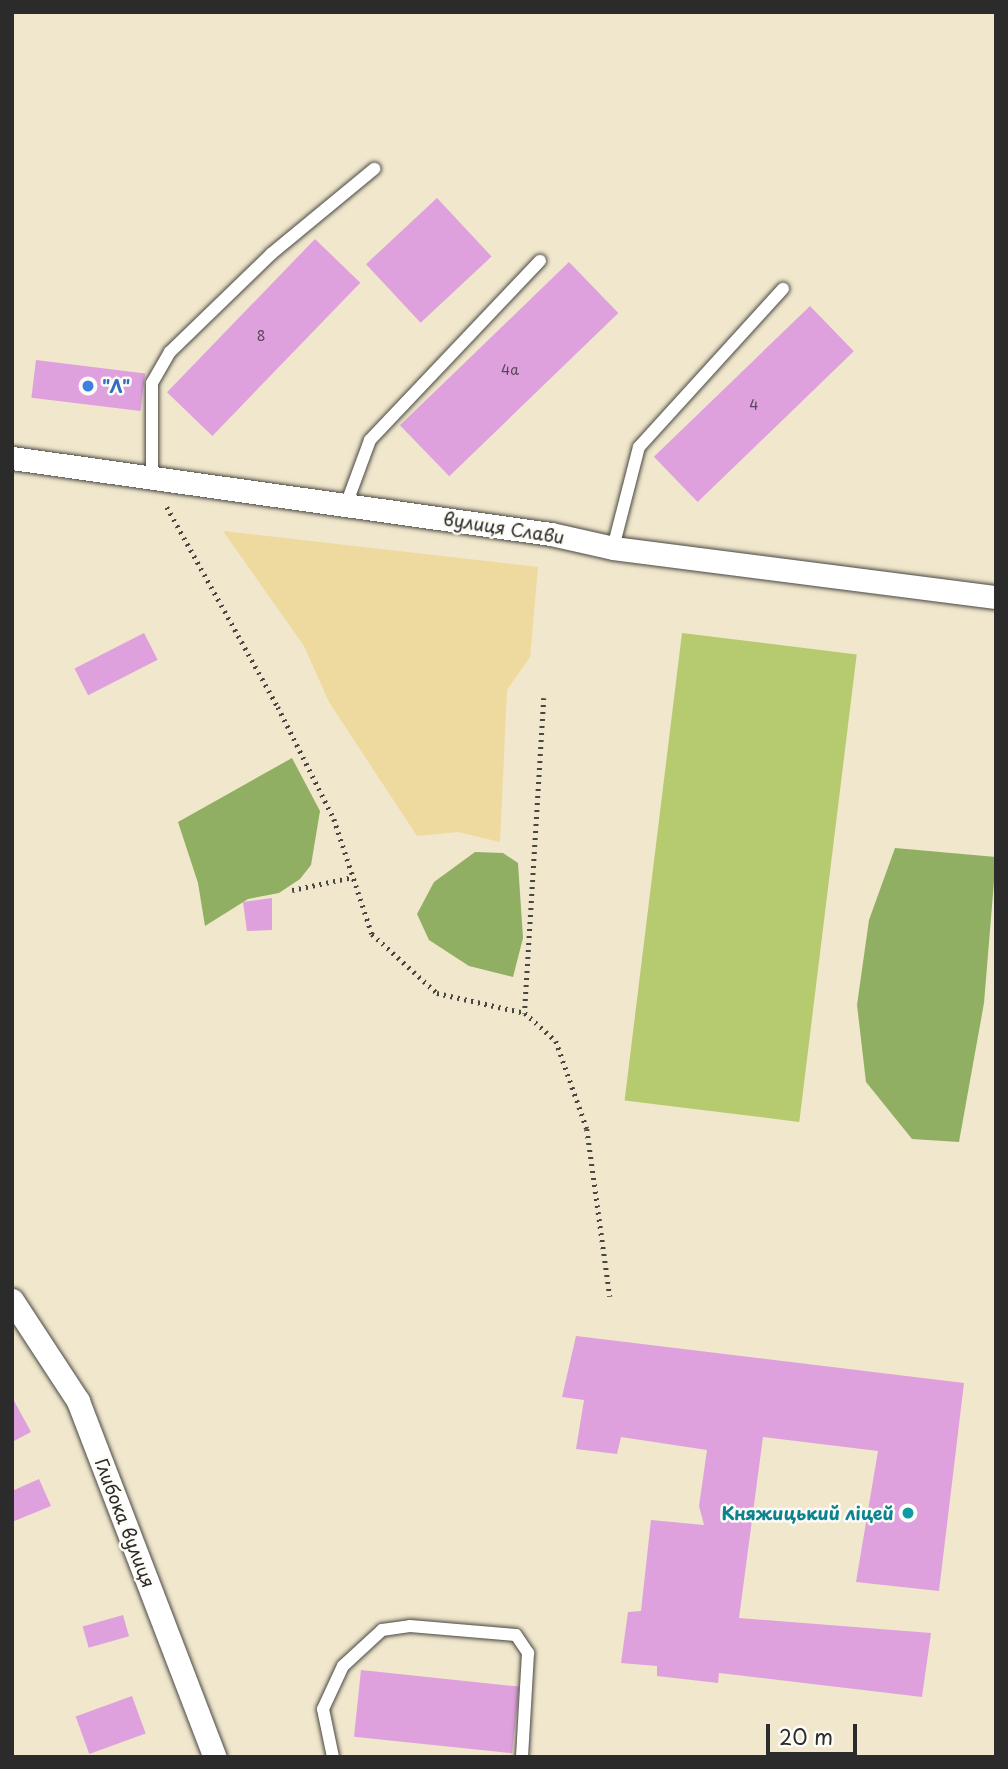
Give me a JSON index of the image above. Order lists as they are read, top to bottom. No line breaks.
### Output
{"streets":{"street":["вулиця Слави","Глибока вулиця"]},"places":["\"Л\"","Княжицький ліцей"],"house_numbers":["8","4а","4"],"scale_bar":"20 m"}
